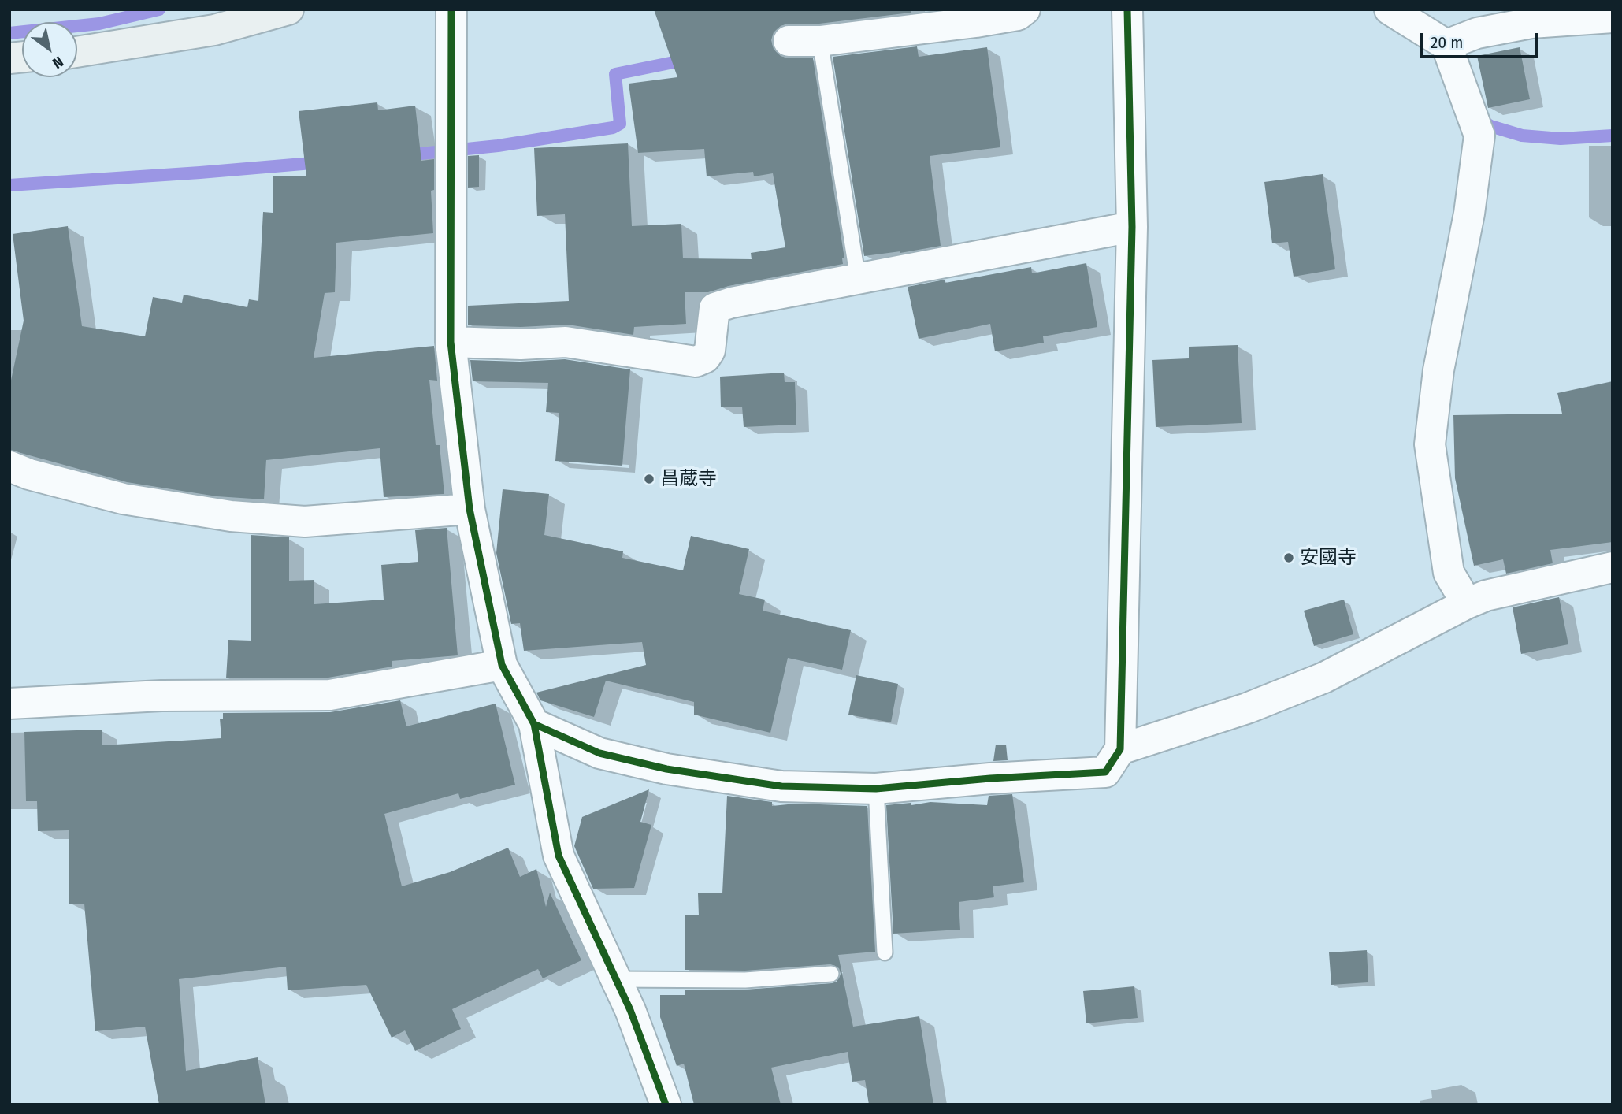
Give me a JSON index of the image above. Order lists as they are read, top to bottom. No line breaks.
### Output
{"places":["昌蔵寺","安國寺"],"scale_bar":"20 m","north":"bottom right"}
